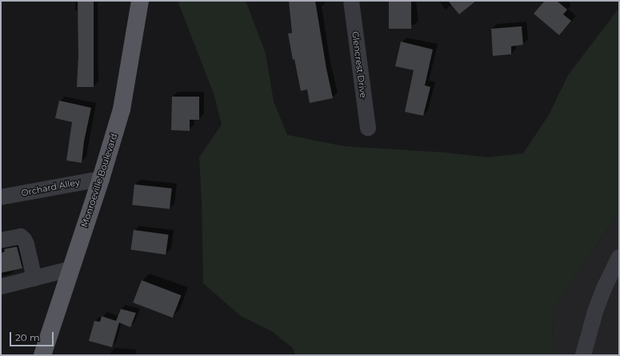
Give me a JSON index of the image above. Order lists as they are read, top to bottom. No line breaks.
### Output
{"streets":{"main road":["Monroeville Boulevard"],"street":["Glencrest Drive","Orchard Alley"]},"crossings":[["Monroeville Boulevard","Orchard Alley"]],"scale_bar":"20 m"}
